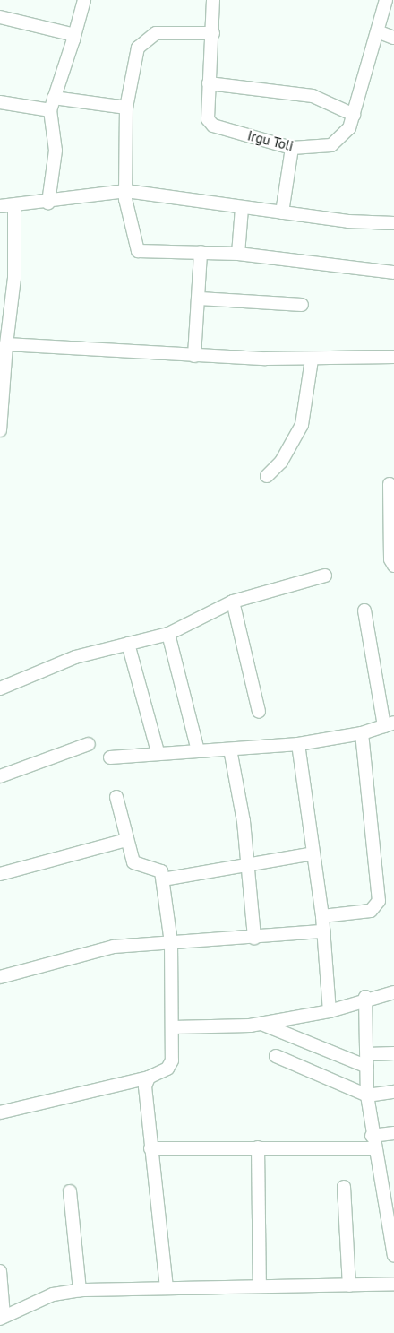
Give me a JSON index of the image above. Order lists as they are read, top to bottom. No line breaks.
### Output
{"streets":{"street":["Irgu Toli"]}}
